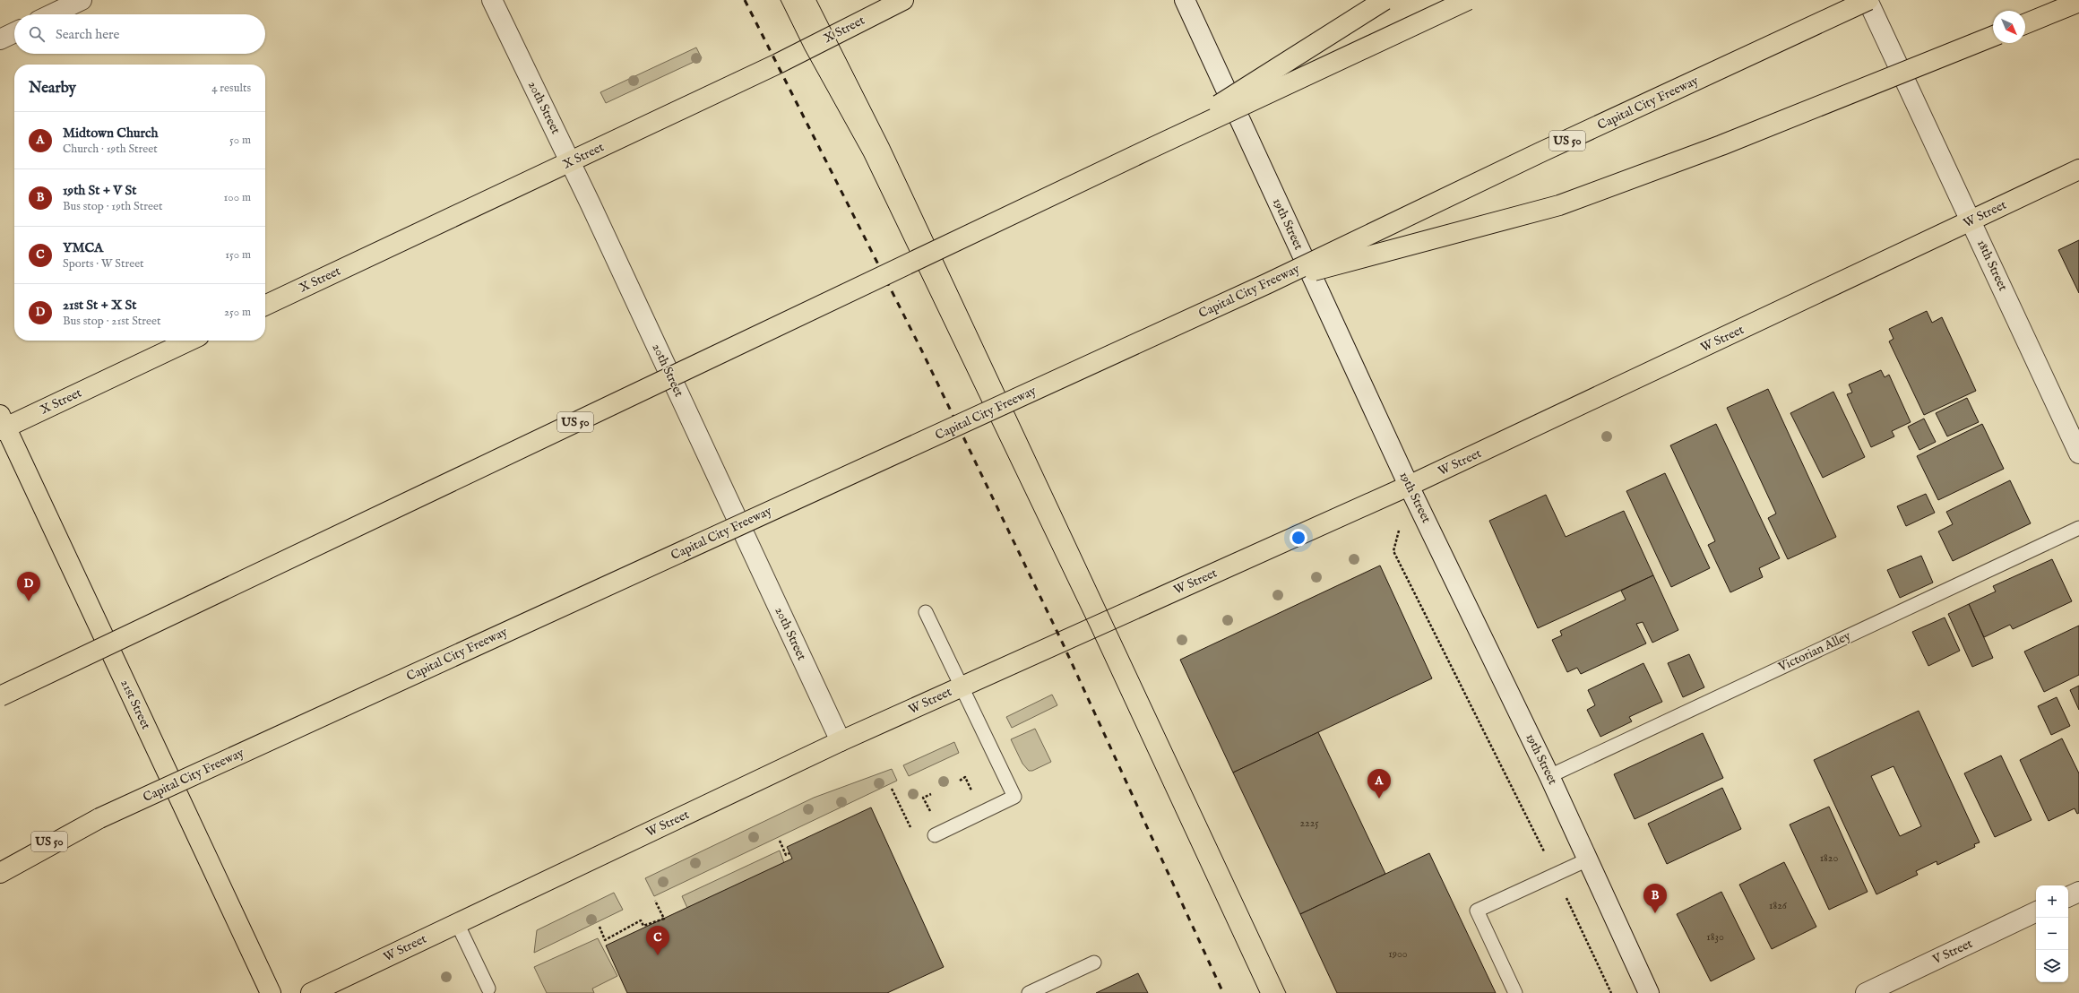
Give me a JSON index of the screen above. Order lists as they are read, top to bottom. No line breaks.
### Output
{"streets":{"main road":["X Street","Capital City Freeway","US 50","W Street","21st Street"],"street":["20th Street","19th Street","18th Street","V Street"],"lane":["Victorian Alley"]},"crossings":[["X Street","20th Street"],["X Street","21st Street"],["Capital City Freeway","18th Street"],["20th Street","W Street"],["W Street","19th Street"],["W Street","18th Street"],["19th Street","Victorian Alley"]],"house_numbers":["2225","1820","1826","1830","1900"],"north":"bottom right","page":{"search":"Search here","heading":["Nearby","4 results"],"list":[{"mark":"A","name":"Midtown Church","note":"Church · 19th Street","value":"50 m"},{"mark":"B","name":"19th St + V St","note":"Bus stop · 19th Street","value":"100 m"},{"mark":"C","name":"YMCA","note":"Sports · W Street","value":"150 m"},{"mark":"D","name":"21st St + X St","note":"Bus stop · 21st Street","value":"250 m"}],"pins":["D","A","B","C"],"map_buttons":["+","−"]}}
